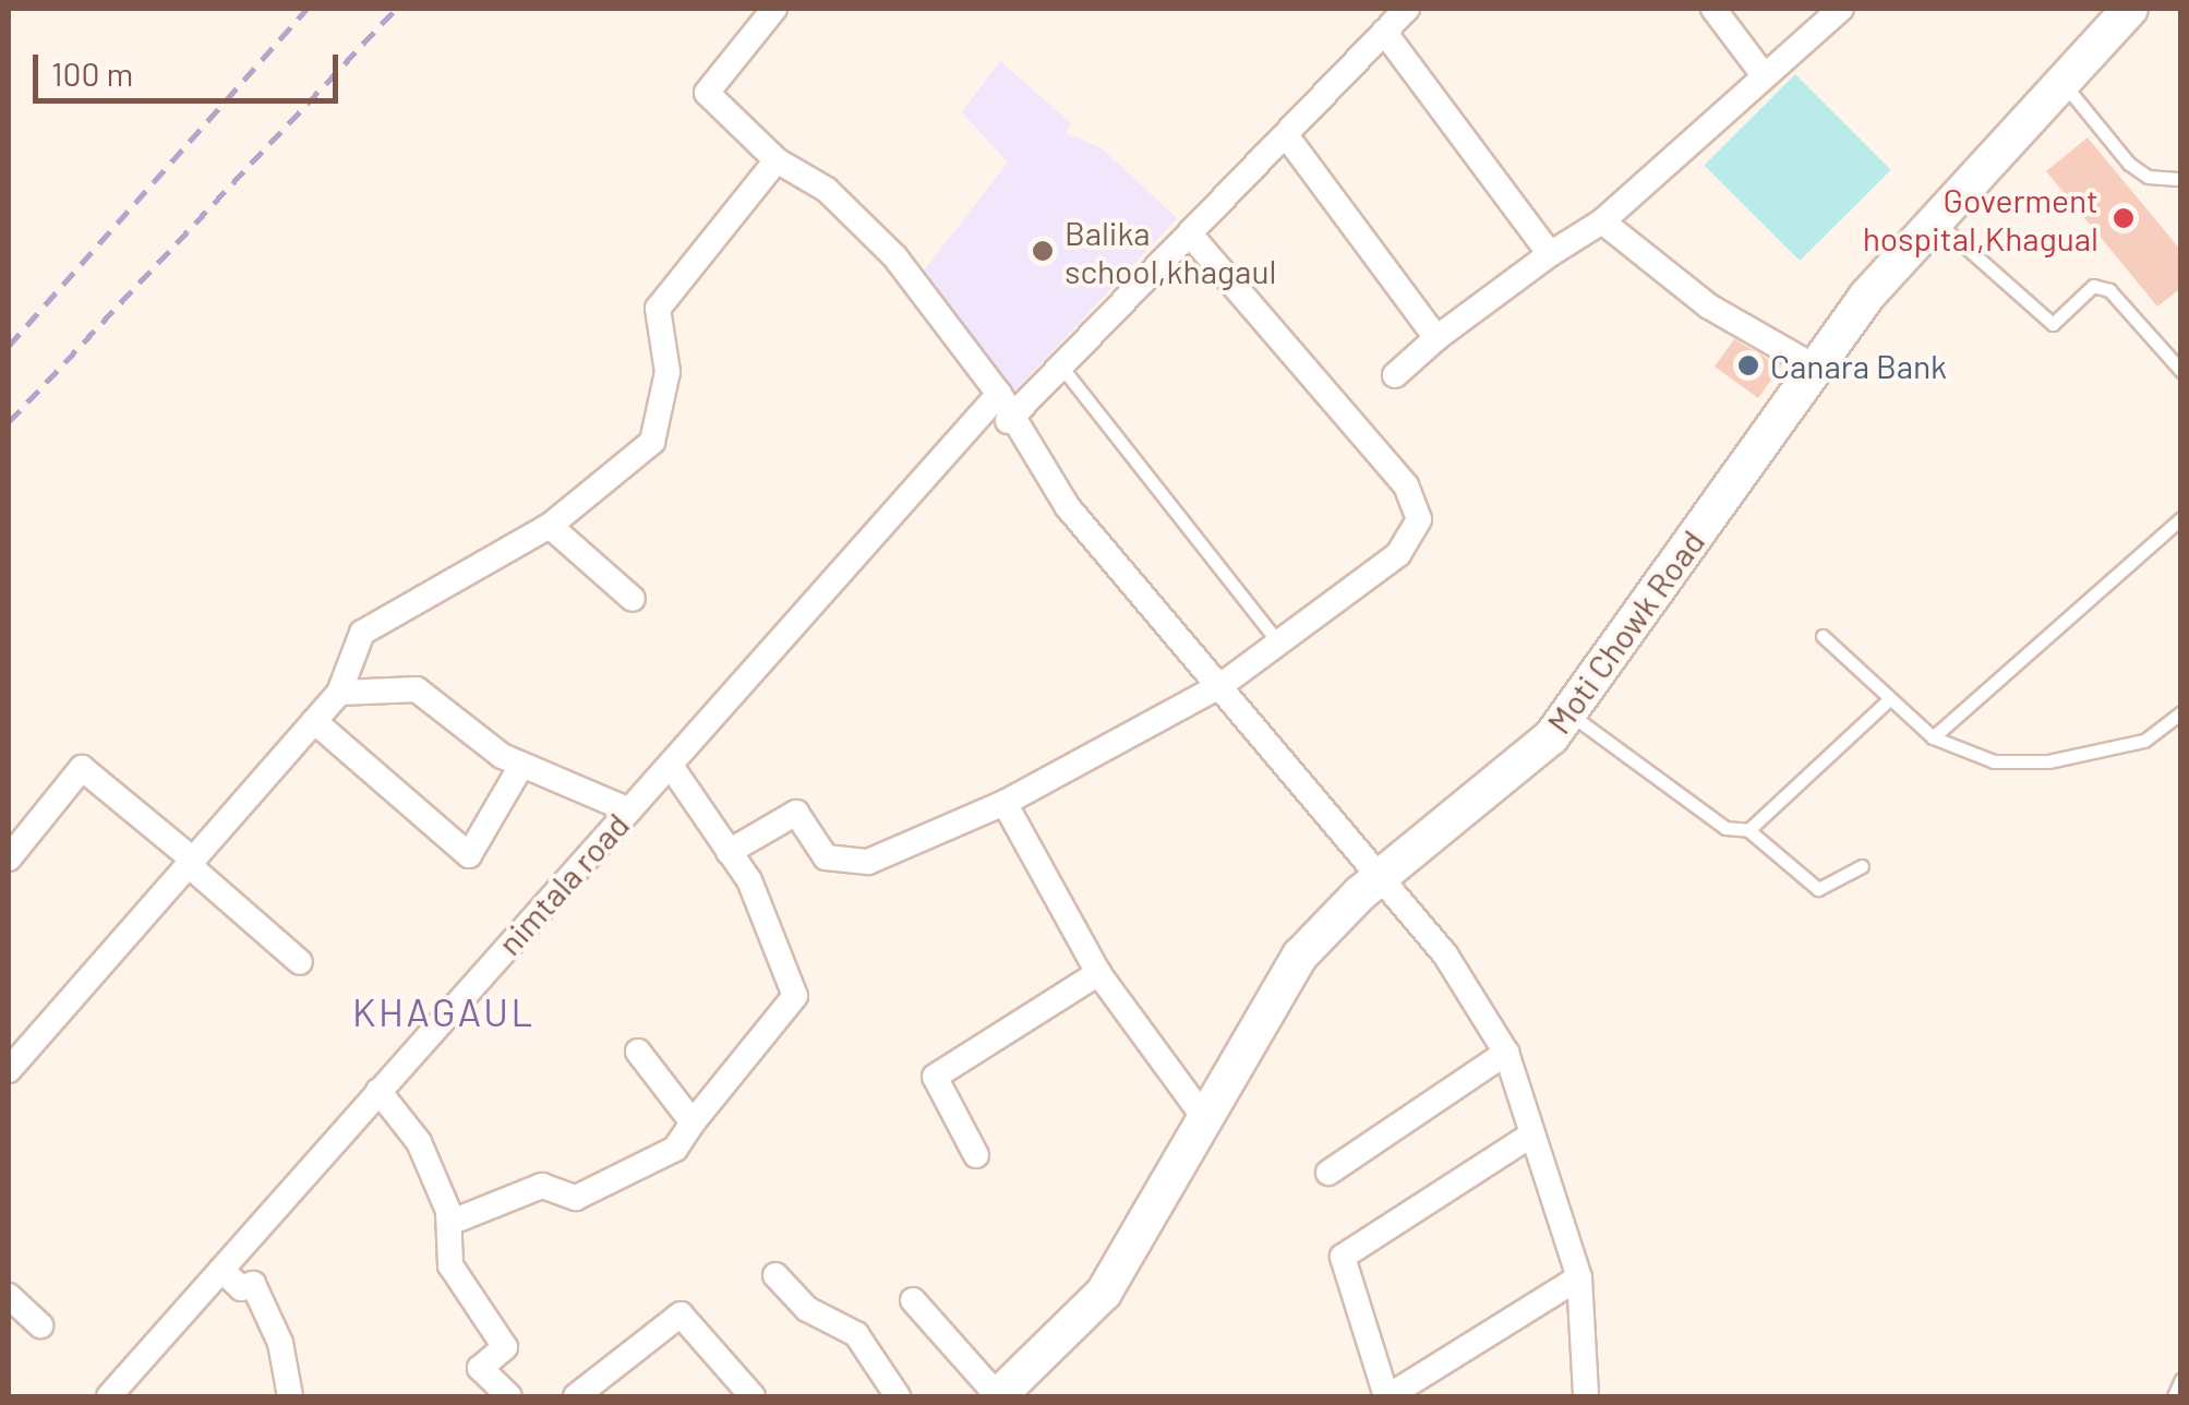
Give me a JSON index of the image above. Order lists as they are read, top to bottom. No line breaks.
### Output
{"streets":{"street":["Moti Chowk Road","nimtala road"]},"districts":["KHAGAUL"],"places":["Goverment hospital,Khagual","Balika school,khagaul","Canara Bank"],"scale_bar":"100 m"}
